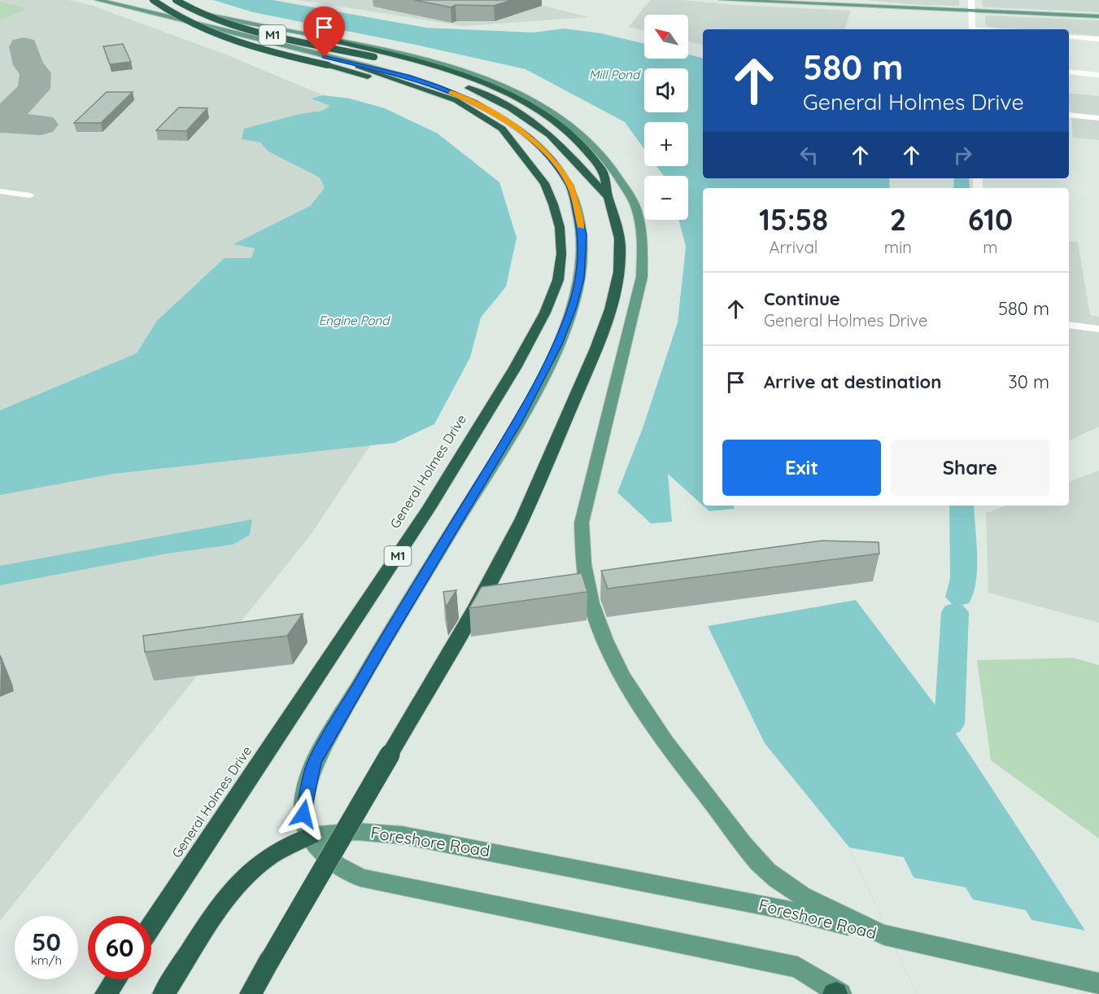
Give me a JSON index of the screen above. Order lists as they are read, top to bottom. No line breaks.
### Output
{"streets":{"highway":["M1","General Holmes Drive"],"main road":["Foreshore Road"]},"crossings":[["M1","General Holmes Drive"]],"water":["Mill Pond","Engine Pond"],"north":"top left","page":{"map_buttons":["+","−"],"turn":["580 m","General Holmes Drive"],"eta":["15:58","Arrival","2","min","610","m"],"list":[{"name":"Continue","note":"General Holmes Drive","value":"580 m"},{"name":"Arrive at destination","value":"30 m"}],"buttons":["Exit","Share"],"speed":"50 km/h","limit":"60"}}
